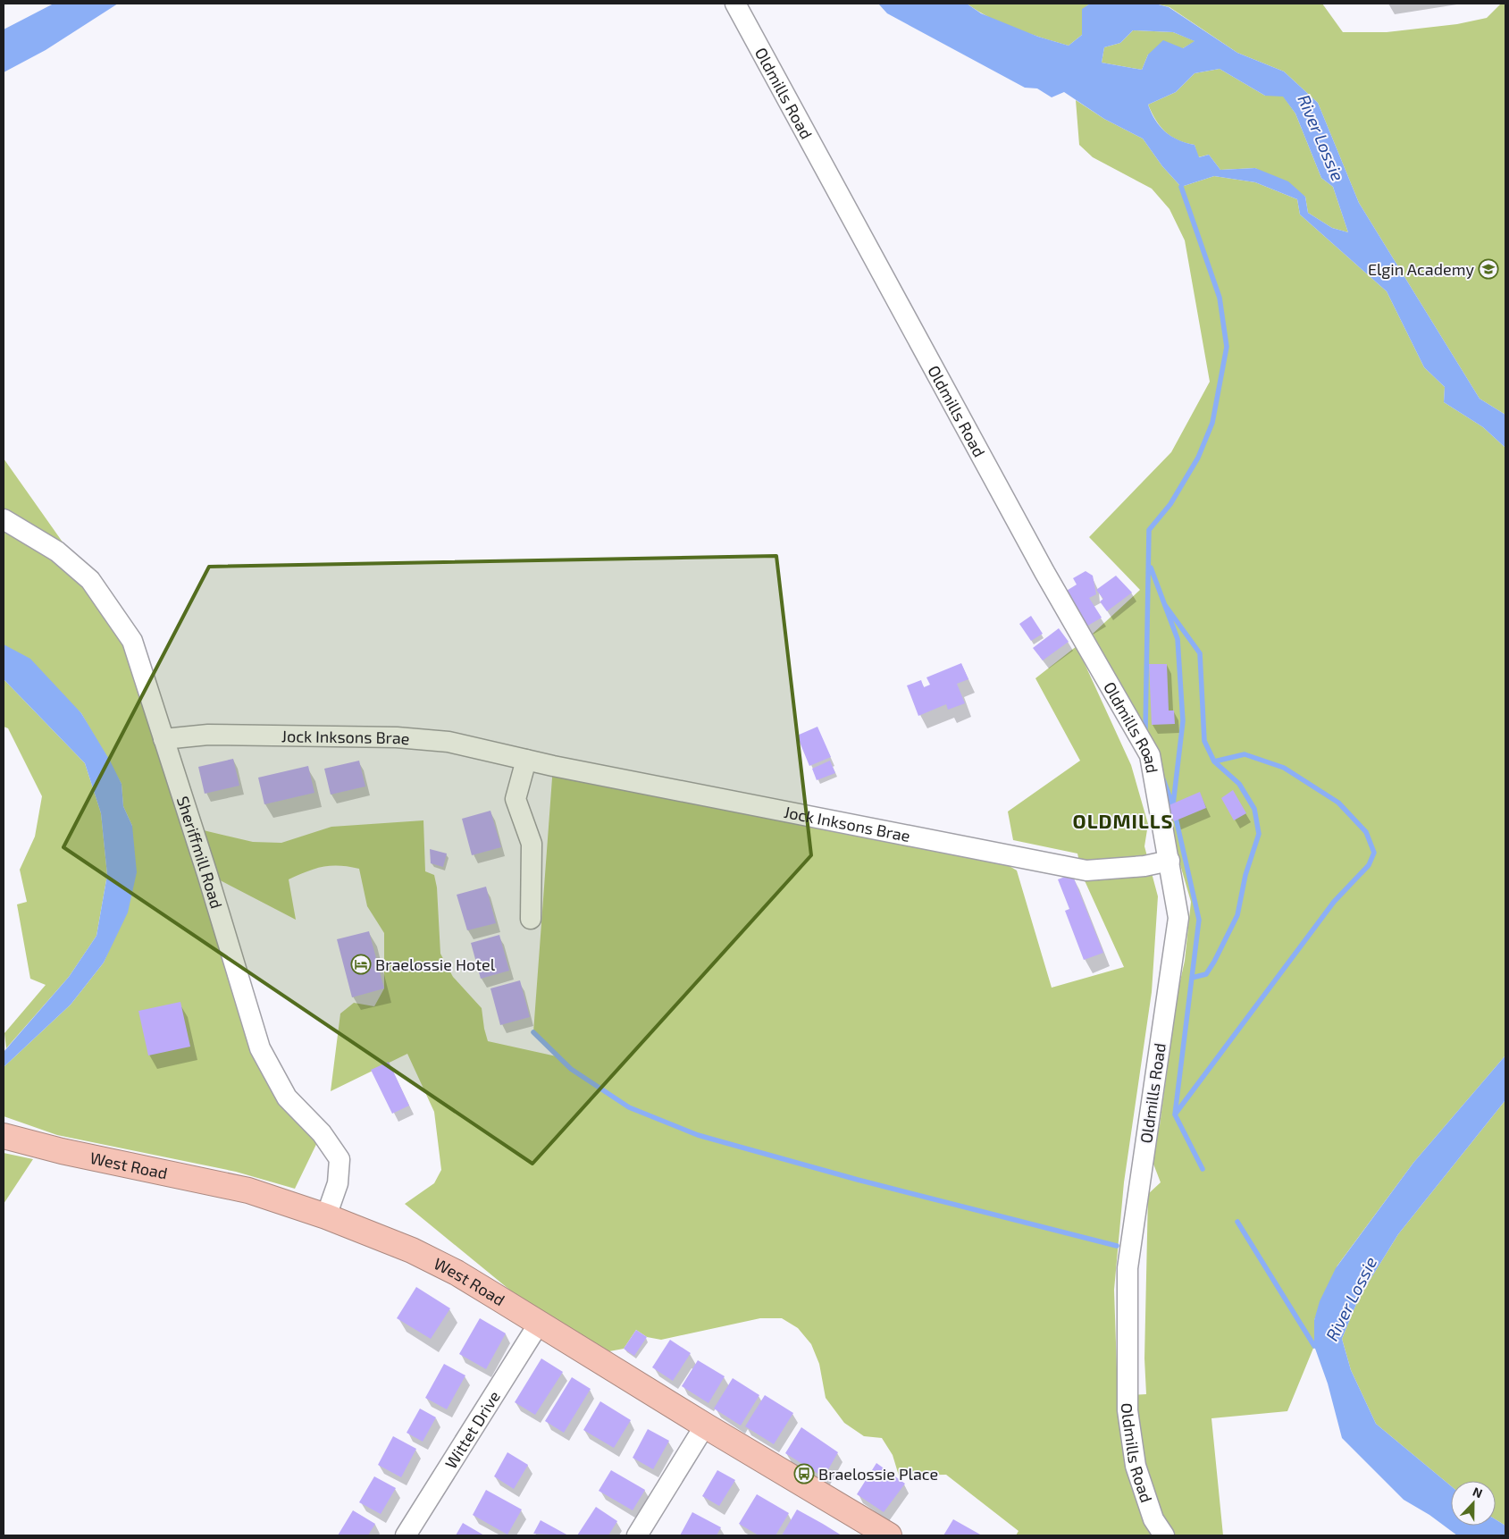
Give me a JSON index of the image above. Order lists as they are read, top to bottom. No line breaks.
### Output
{"streets":{"highway":["West Road"],"street":["Oldmills Road","Jock Inksons Brae","Sheriffmill Road","Wittet Drive"]},"crossings":[["Oldmills Road","Jock Inksons Brae"],["Jock Inksons Brae","Sheriffmill Road"],["Sheriffmill Road","West Road"],["West Road","Wittet Drive"]],"districts":["OLDMILLS"],"water":["River Lossie"],"places":{"school or university":["Elgin Academy"],"hotel":["Braelossie Hotel"],"bus stop":["Braelossie Place"]},"north":"top"}
